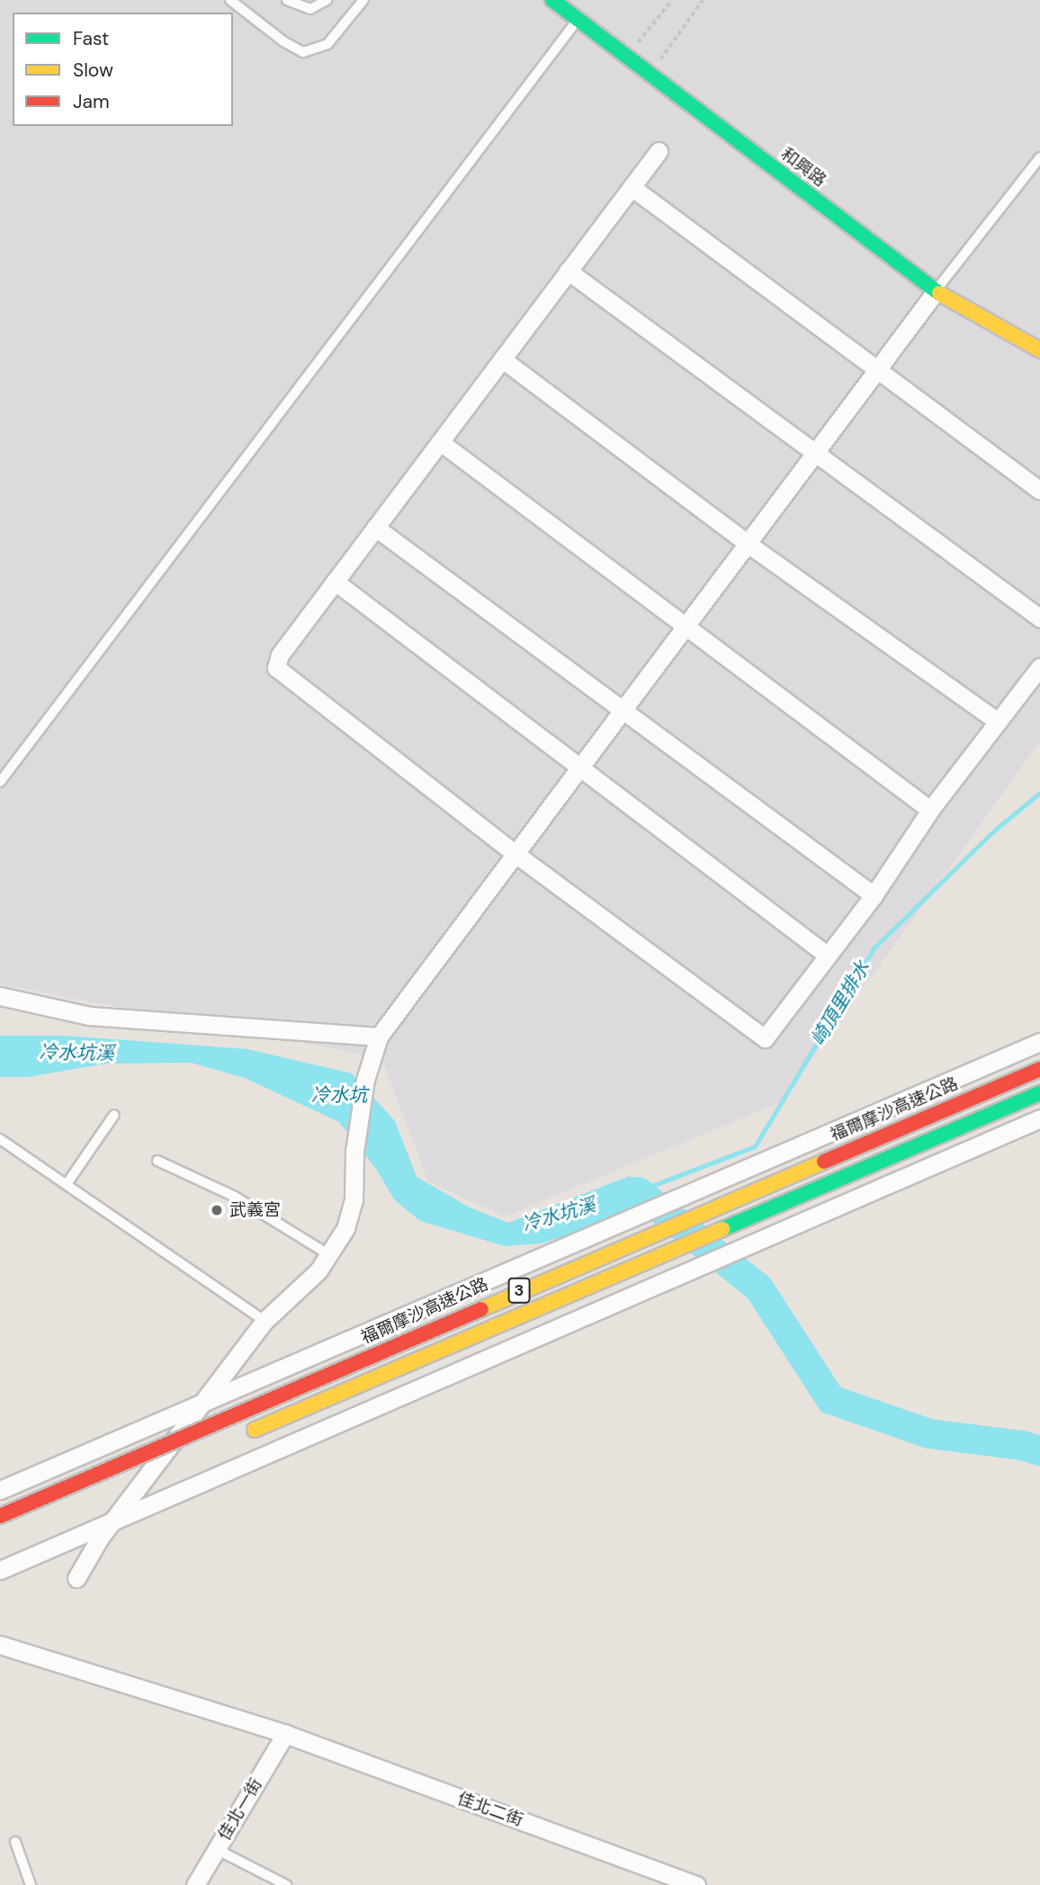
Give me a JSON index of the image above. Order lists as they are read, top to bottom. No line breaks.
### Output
{"streets":{"main road":["和興路","福爾摩沙高速公路","3"],"street":["佳北一街","佳北二街"]},"crossings":[["佳北一街","佳北二街"]],"water":["崎頂里排水","冷水坑溪","冷水坑"],"places":["武義宮"],"legend":["Fast","Slow","Jam"]}
